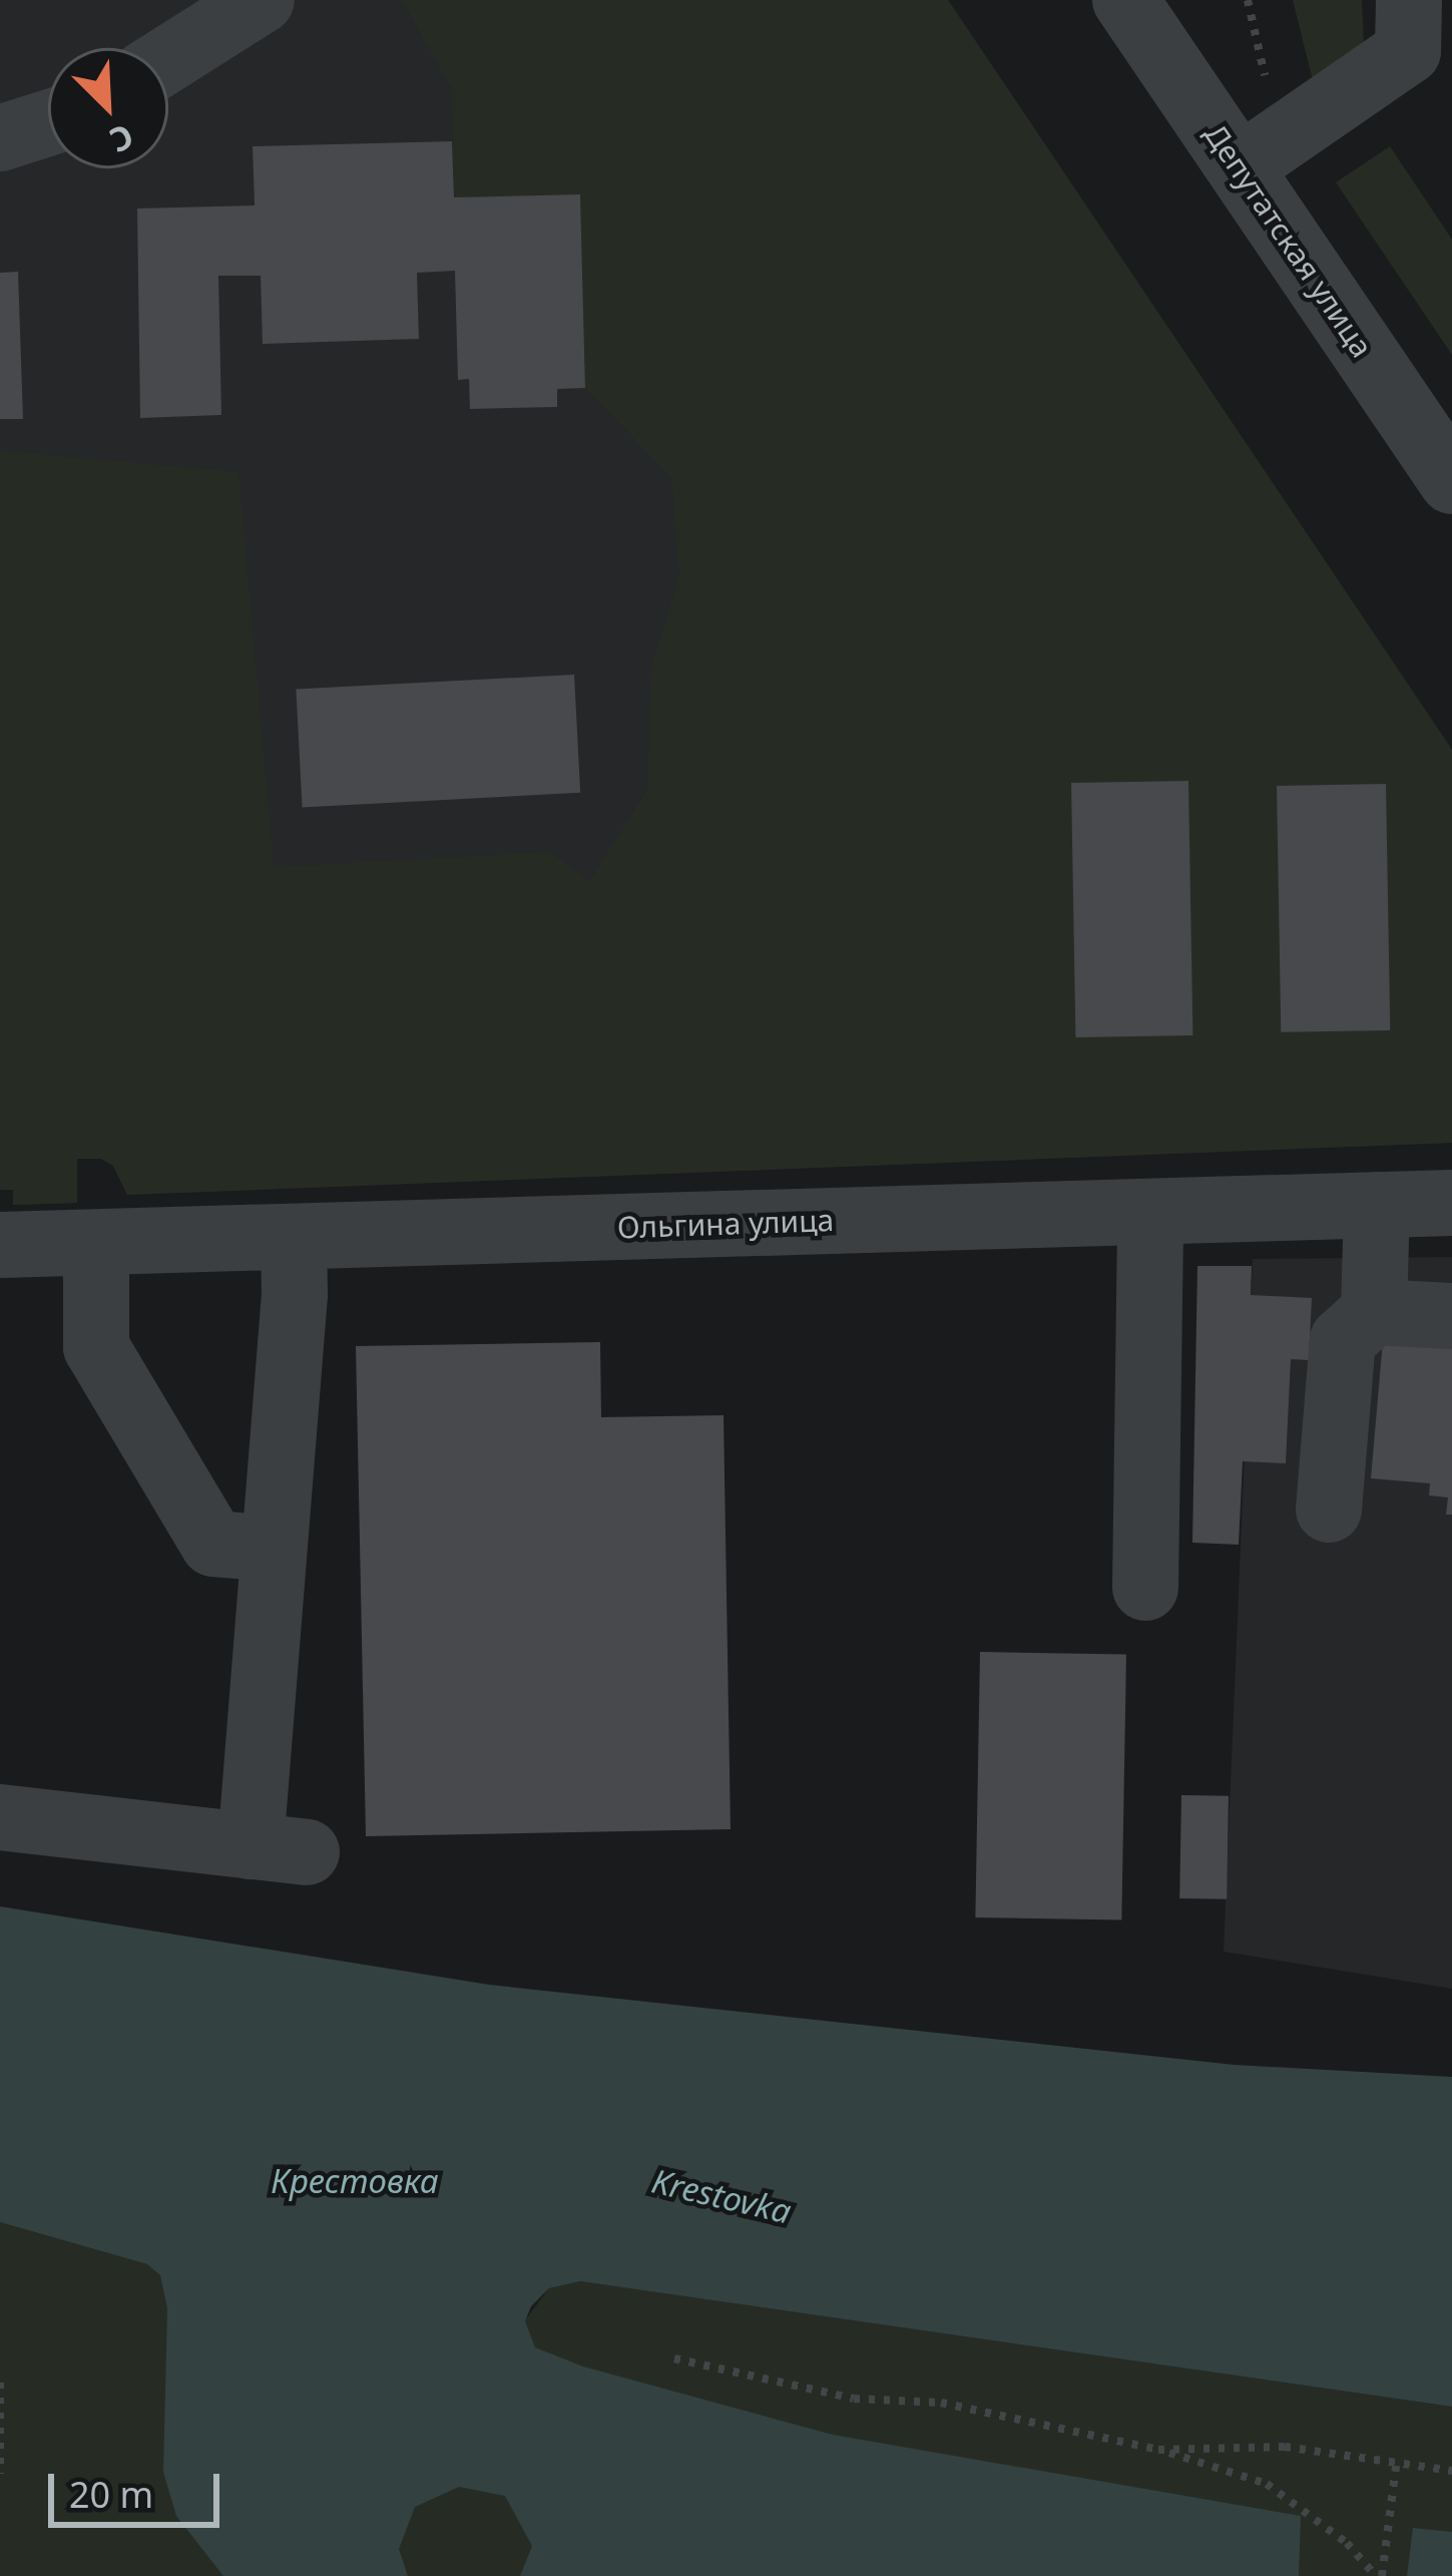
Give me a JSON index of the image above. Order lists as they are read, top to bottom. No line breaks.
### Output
{"streets":{"street":["Депутатская улица","Ольгина улица"]},"water":["Крестовка","Krestovka"],"scale_bar":"20 m","north":"bottom right"}
